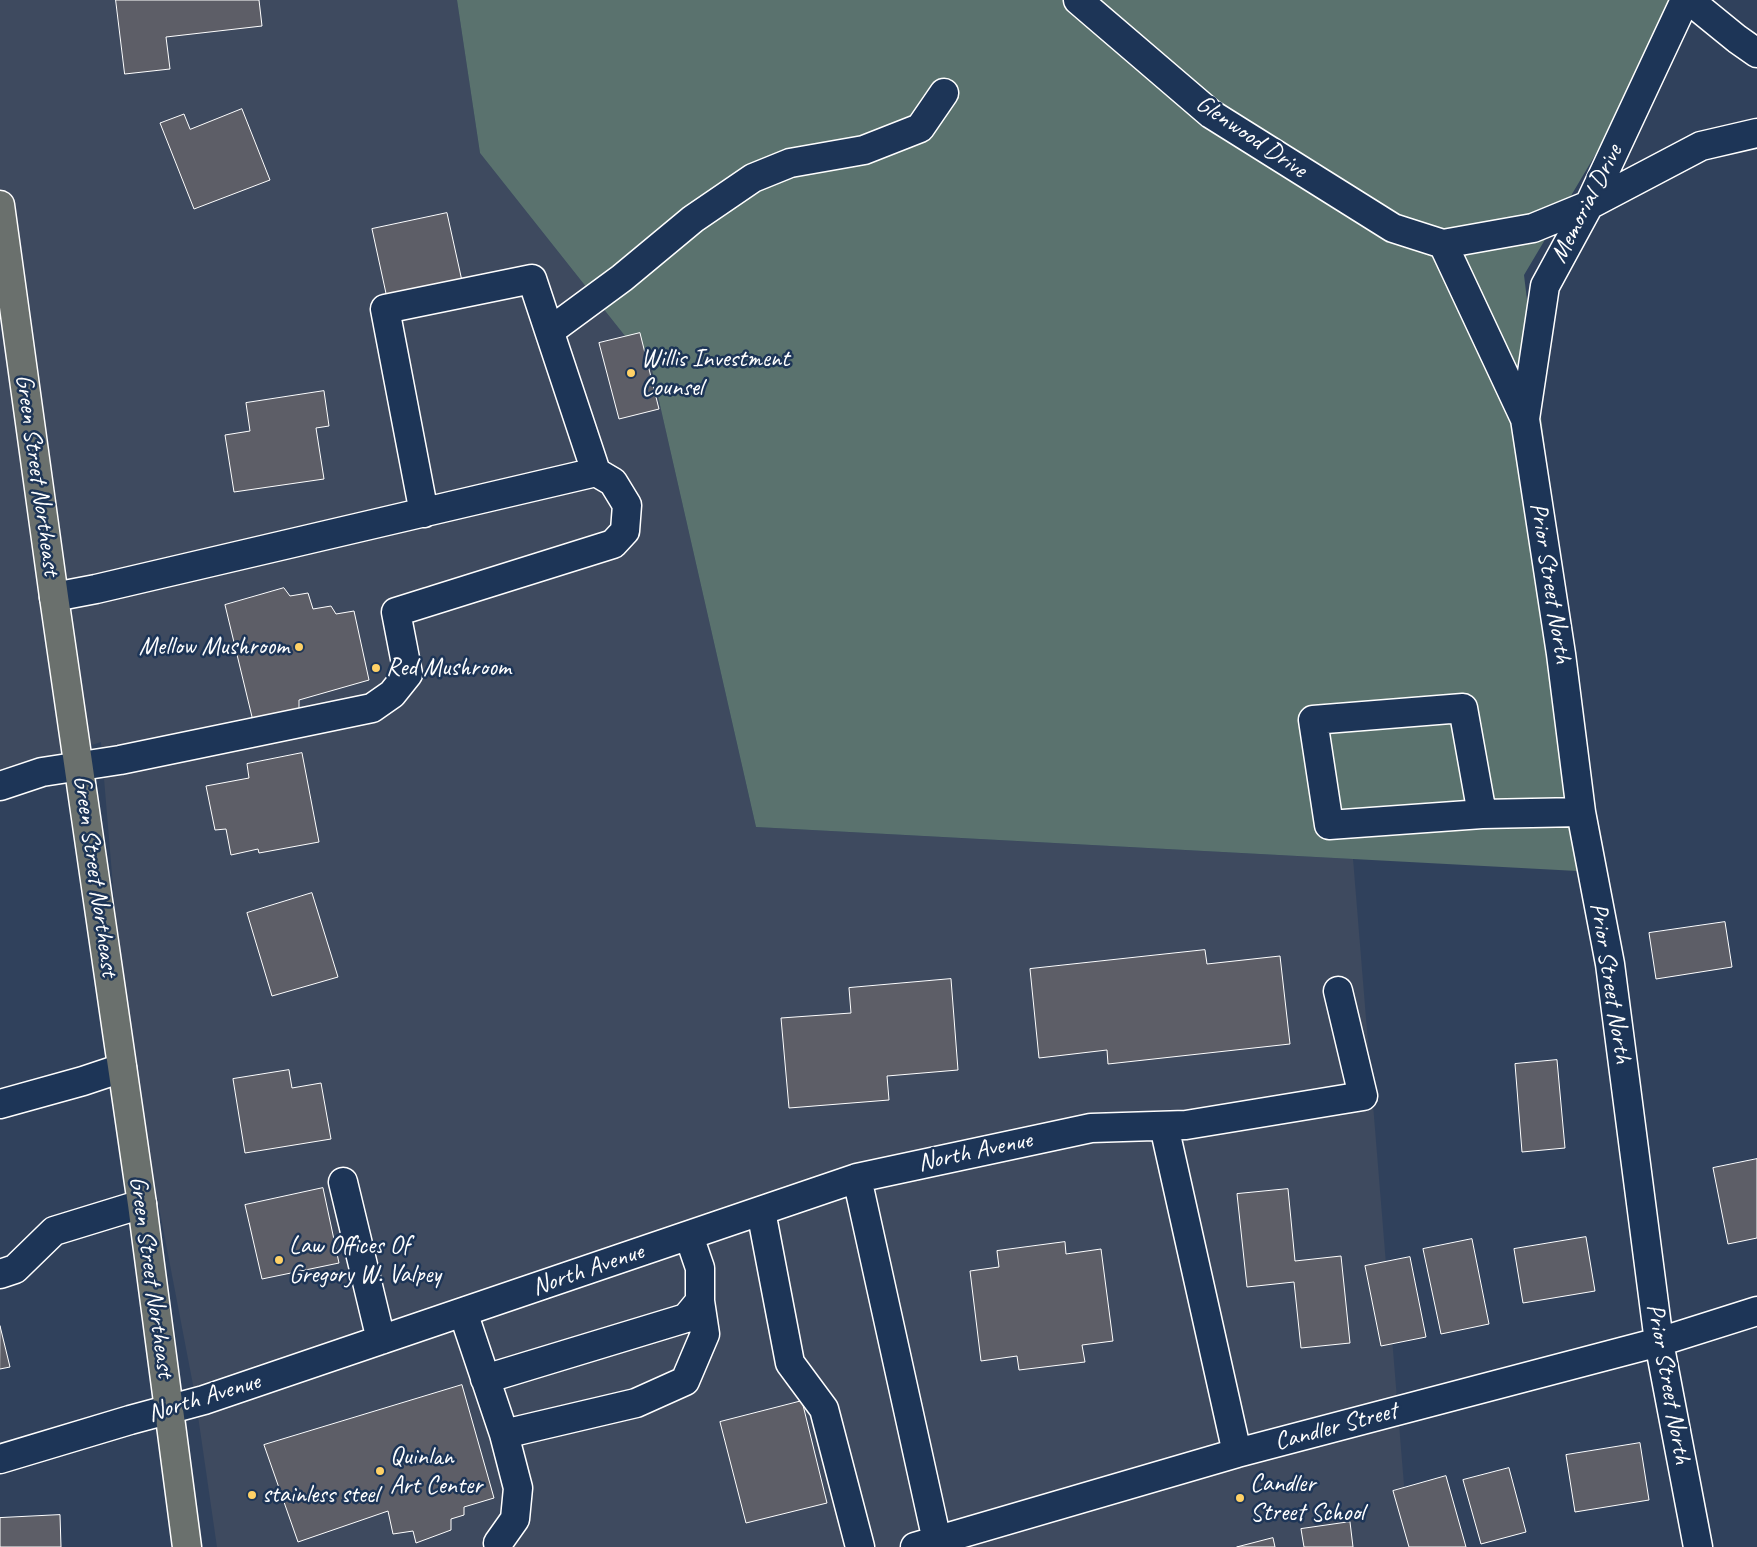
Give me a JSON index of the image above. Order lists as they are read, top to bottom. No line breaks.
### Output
{"streets":{"highway":["Green Street Northeast"],"street":["Glenwood Drive","Memorial Drive","Prior Street North","North Avenue","Candler Street"]},"crossings":[["Glenwood Drive","Memorial Drive"],["Memorial Drive","Prior Street North"],["Green Street Northeast","North Avenue"],["Prior Street North","Candler Street"]],"places":["Willis Investment Counsel","Mellow Mushroom","Red Mushroom","Law Offices Of Gregory W. Valpey","Quinlan Art Center","stainless steel","Candler Street School"]}
